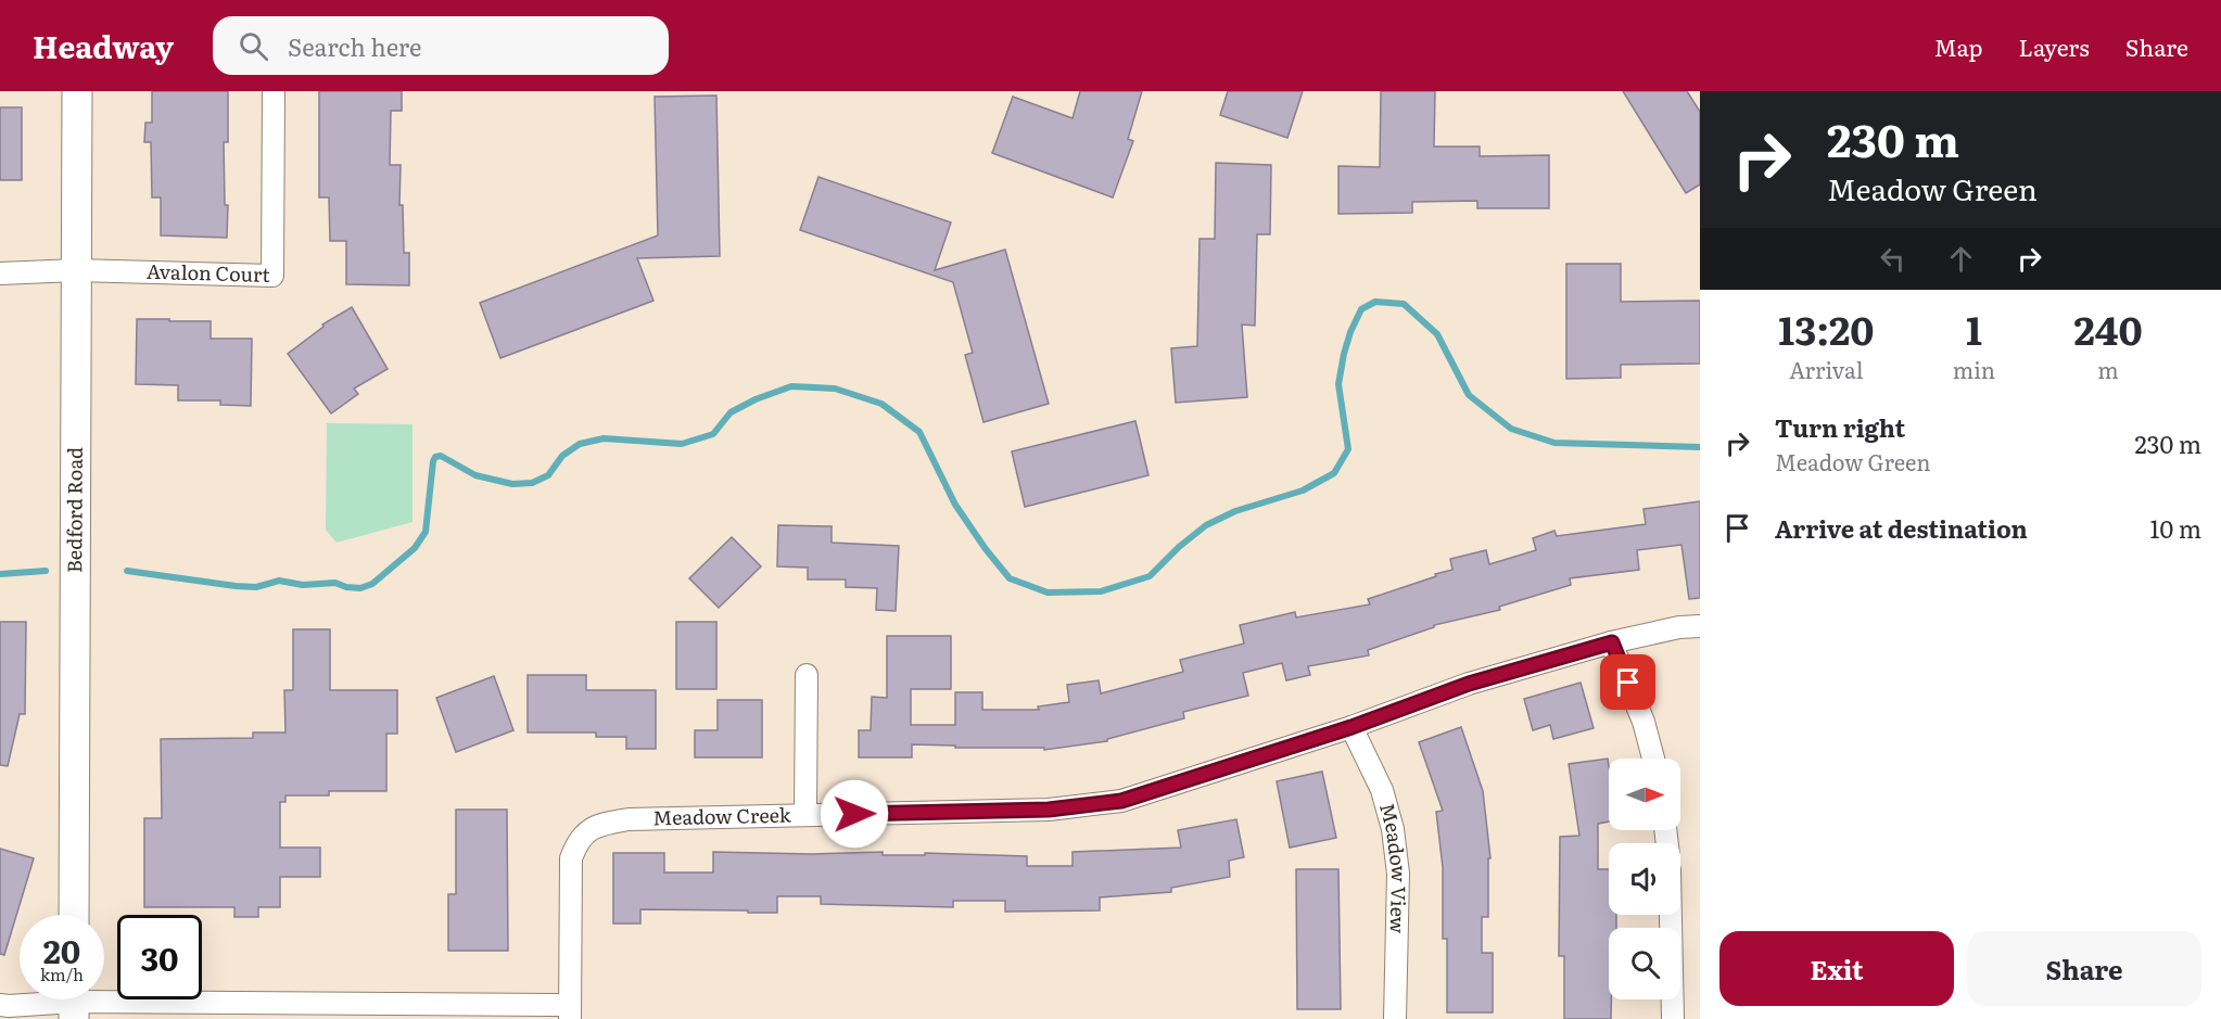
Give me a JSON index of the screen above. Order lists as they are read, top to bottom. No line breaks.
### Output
{"streets":{"main road":["Bedford Road"],"street":["Avalon Court","Meadow Creek","Meadow View"]},"crossings":[["Avalon Court","Bedford Road"],["Meadow Creek","Meadow View"]],"north":"right","page":{"header":"Headway","search":"Search here","nav":["Map","Layers","Share"],"turn":["230 m","Meadow Green"],"eta":["13:20","Arrival","1","min","240","m"],"list":[{"name":"Turn right","note":"Meadow Green","value":"230 m"},{"name":"Arrive at destination","value":"10 m"}],"speed":"20 km/h","limit":"30","buttons":["Exit","Share"]}}
